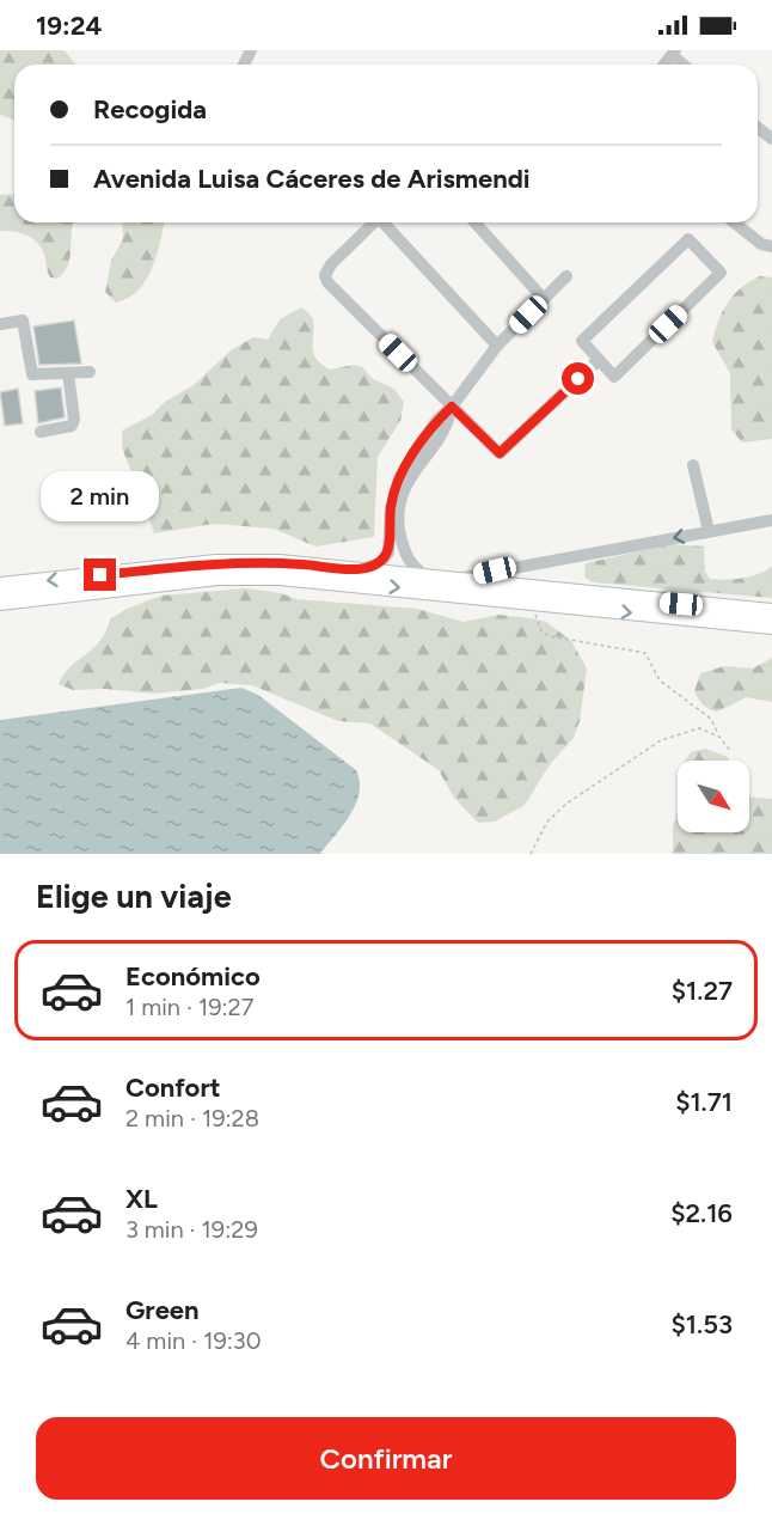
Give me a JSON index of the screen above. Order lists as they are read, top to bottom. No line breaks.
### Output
{"north":"bottom right","page":{"status":"19:24","banner":["Recogida","Avenida Luisa Cáceres de Arismendi"],"bubble":"2 min","heading":"Elige un viaje","list":[{"name":"Económico","note":"1 min · 19:27","value":"$1.27"},{"name":"Confort","note":"2 min · 19:28","value":"$1.71"},{"name":"XL","note":"3 min · 19:29","value":"$2.16"},{"name":"Green","note":"4 min · 19:30","value":"$1.53"}],"buttons":"Confirmar"}}
